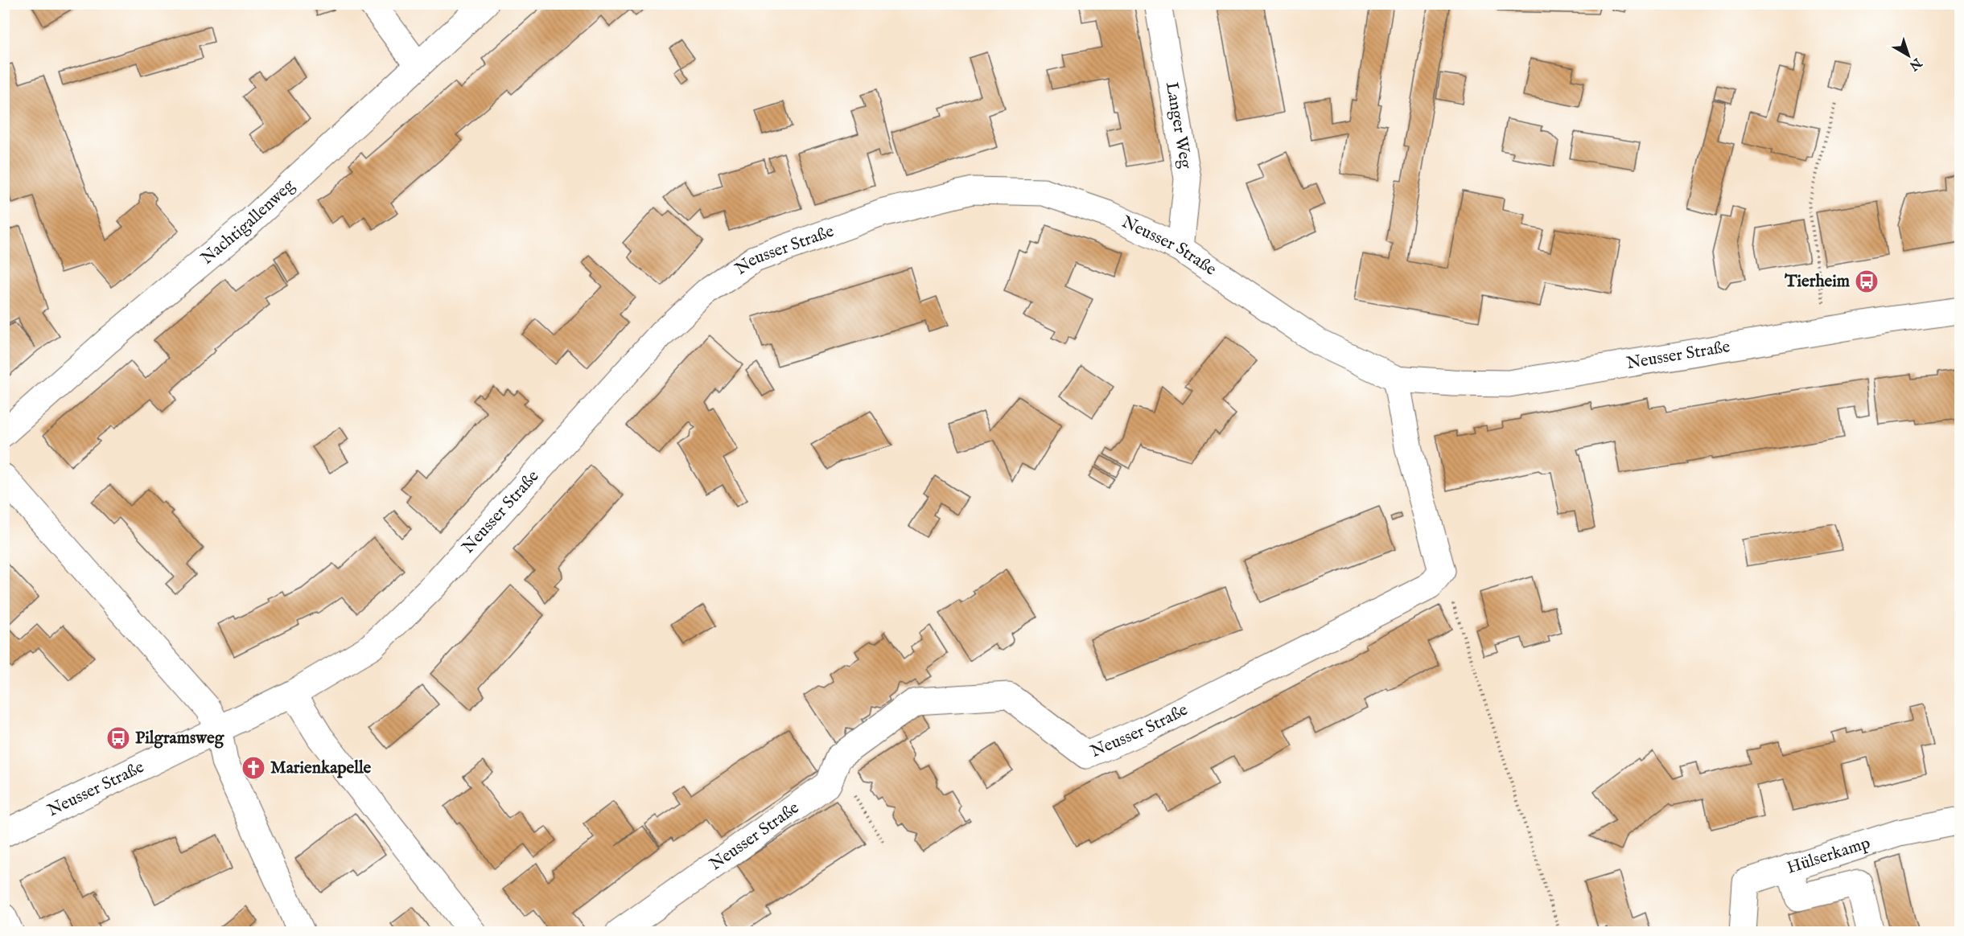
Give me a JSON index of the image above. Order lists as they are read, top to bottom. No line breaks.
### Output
{"streets":{"street":["Langer Weg","Nachtigallenweg","Neusser Straße","Hülserkamp"]},"crossings":[["Langer Weg","Neusser Straße"]],"places":{"bus stop":["Tierheim","Pilgramsweg"],"church":["Marienkapelle"]},"north":"bottom right"}
